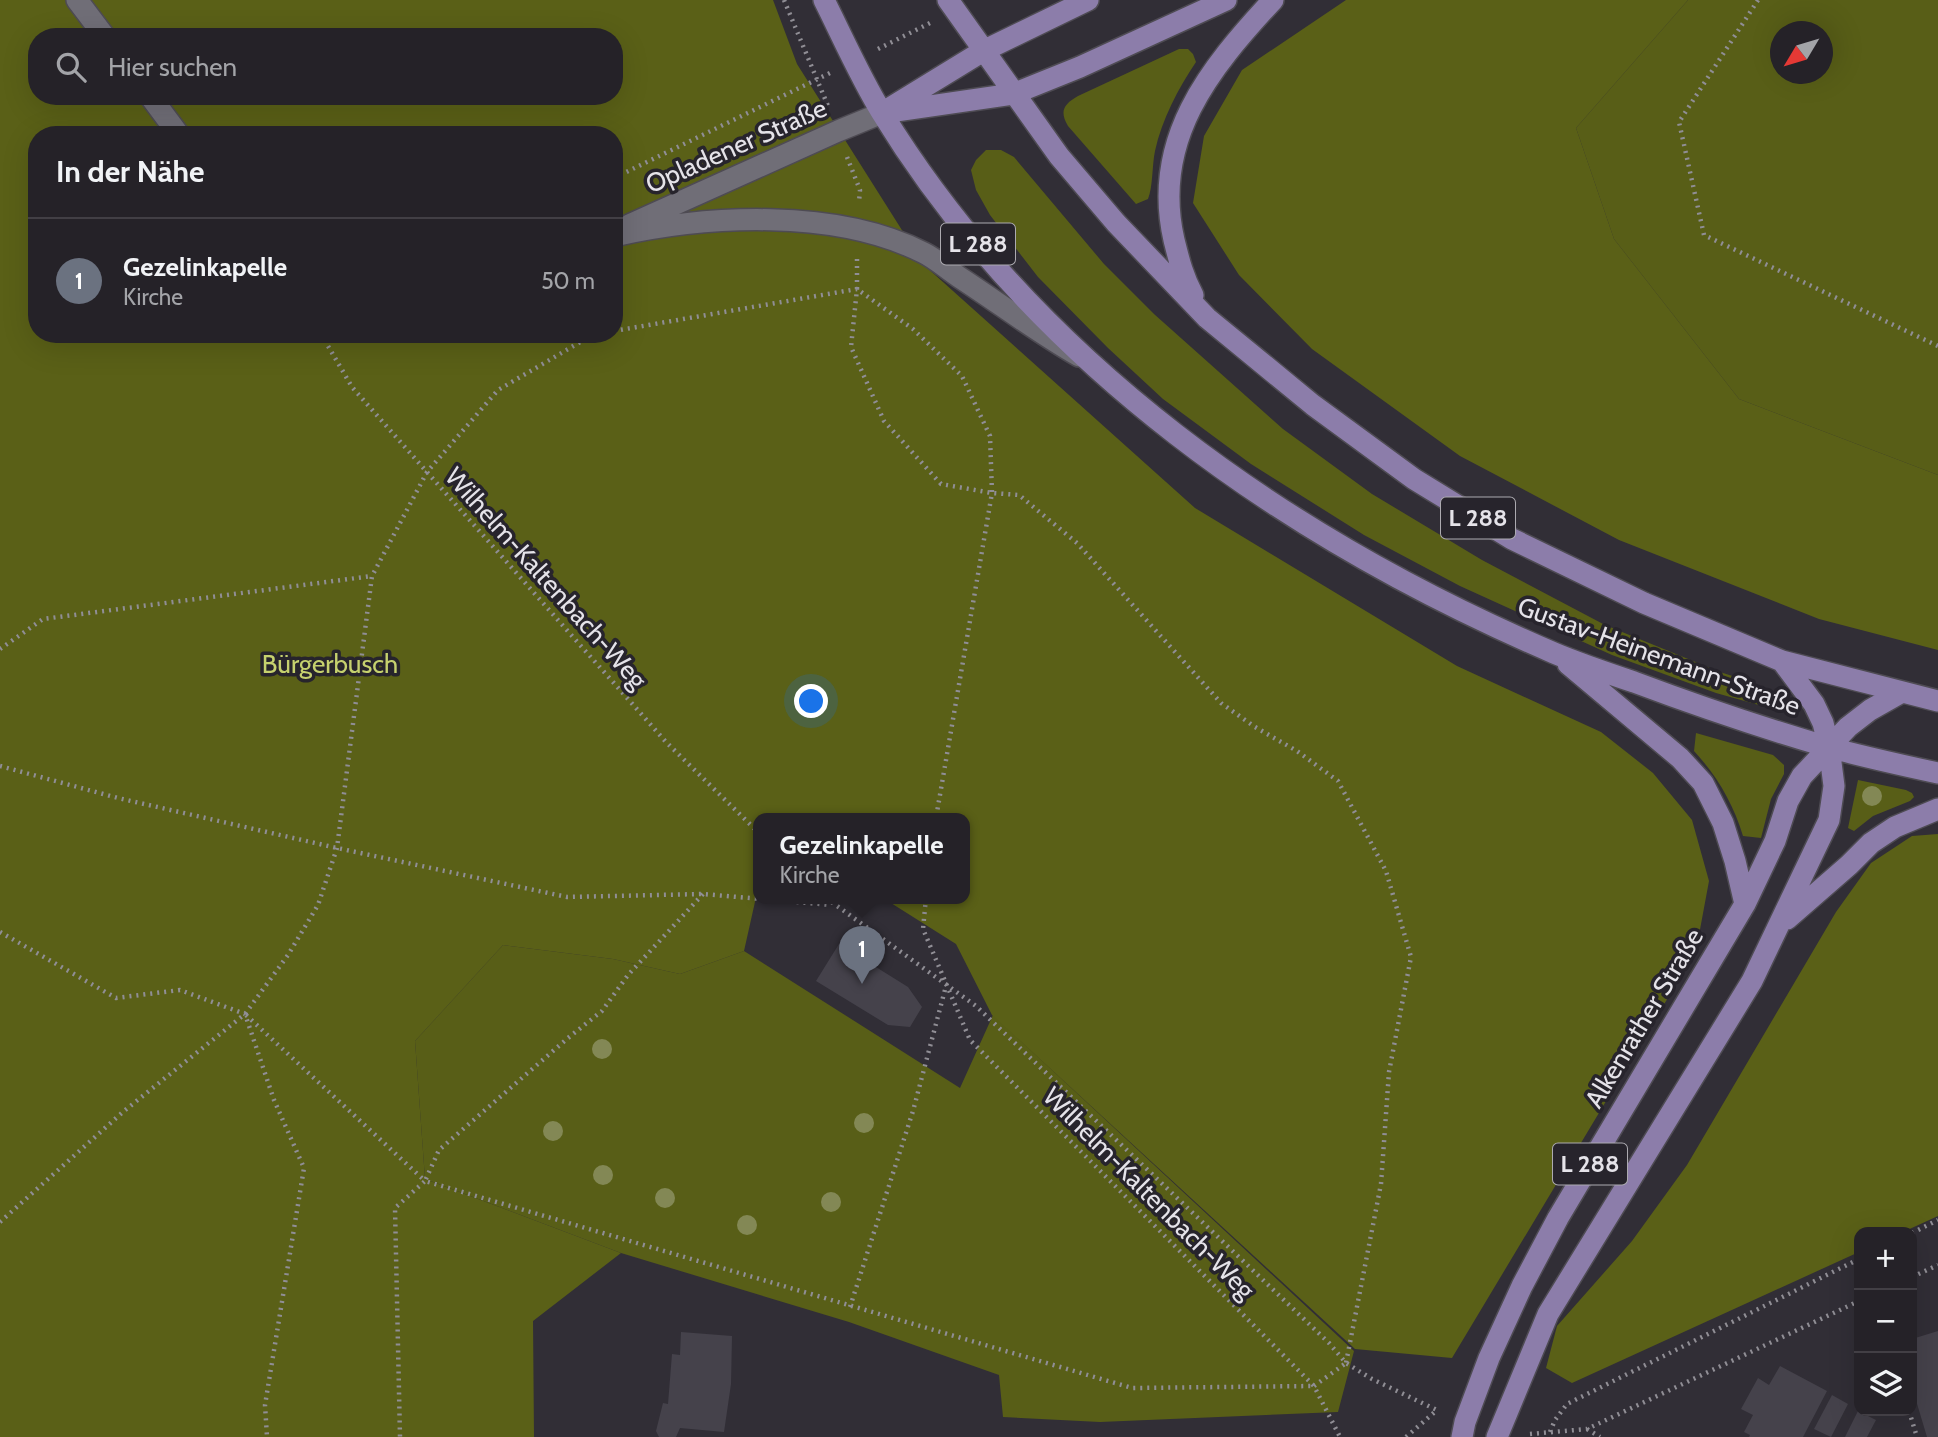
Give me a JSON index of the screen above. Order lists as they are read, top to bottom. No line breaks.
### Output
{"streets":{"main road":["L 288","Gustav-Heinemann-Straße","Alkenrather Straße"],"street":["Opladener Straße"],"path":["Wilhelm-Kaltenbach-Weg"]},"crossings":[["Opladener Straße","L 288"],["Opladener Straße","Gustav-Heinemann-Straße"],["L 288","Gustav-Heinemann-Straße"],["L 288","Alkenrather Straße"],["Wilhelm-Kaltenbach-Weg","Alkenrather Straße"],["Gustav-Heinemann-Straße","Alkenrather Straße"]],"parks":["Bürgerbusch"],"north":"bottom left","page":{"search":"Hier suchen","heading":"In der Nähe","list":[{"mark":"1","name":"Gezelinkapelle","note":"Kirche","value":"50 m"}],"popup":["Gezelinkapelle","Kirche"],"pins":"1","map_buttons":["+","−"]}}
